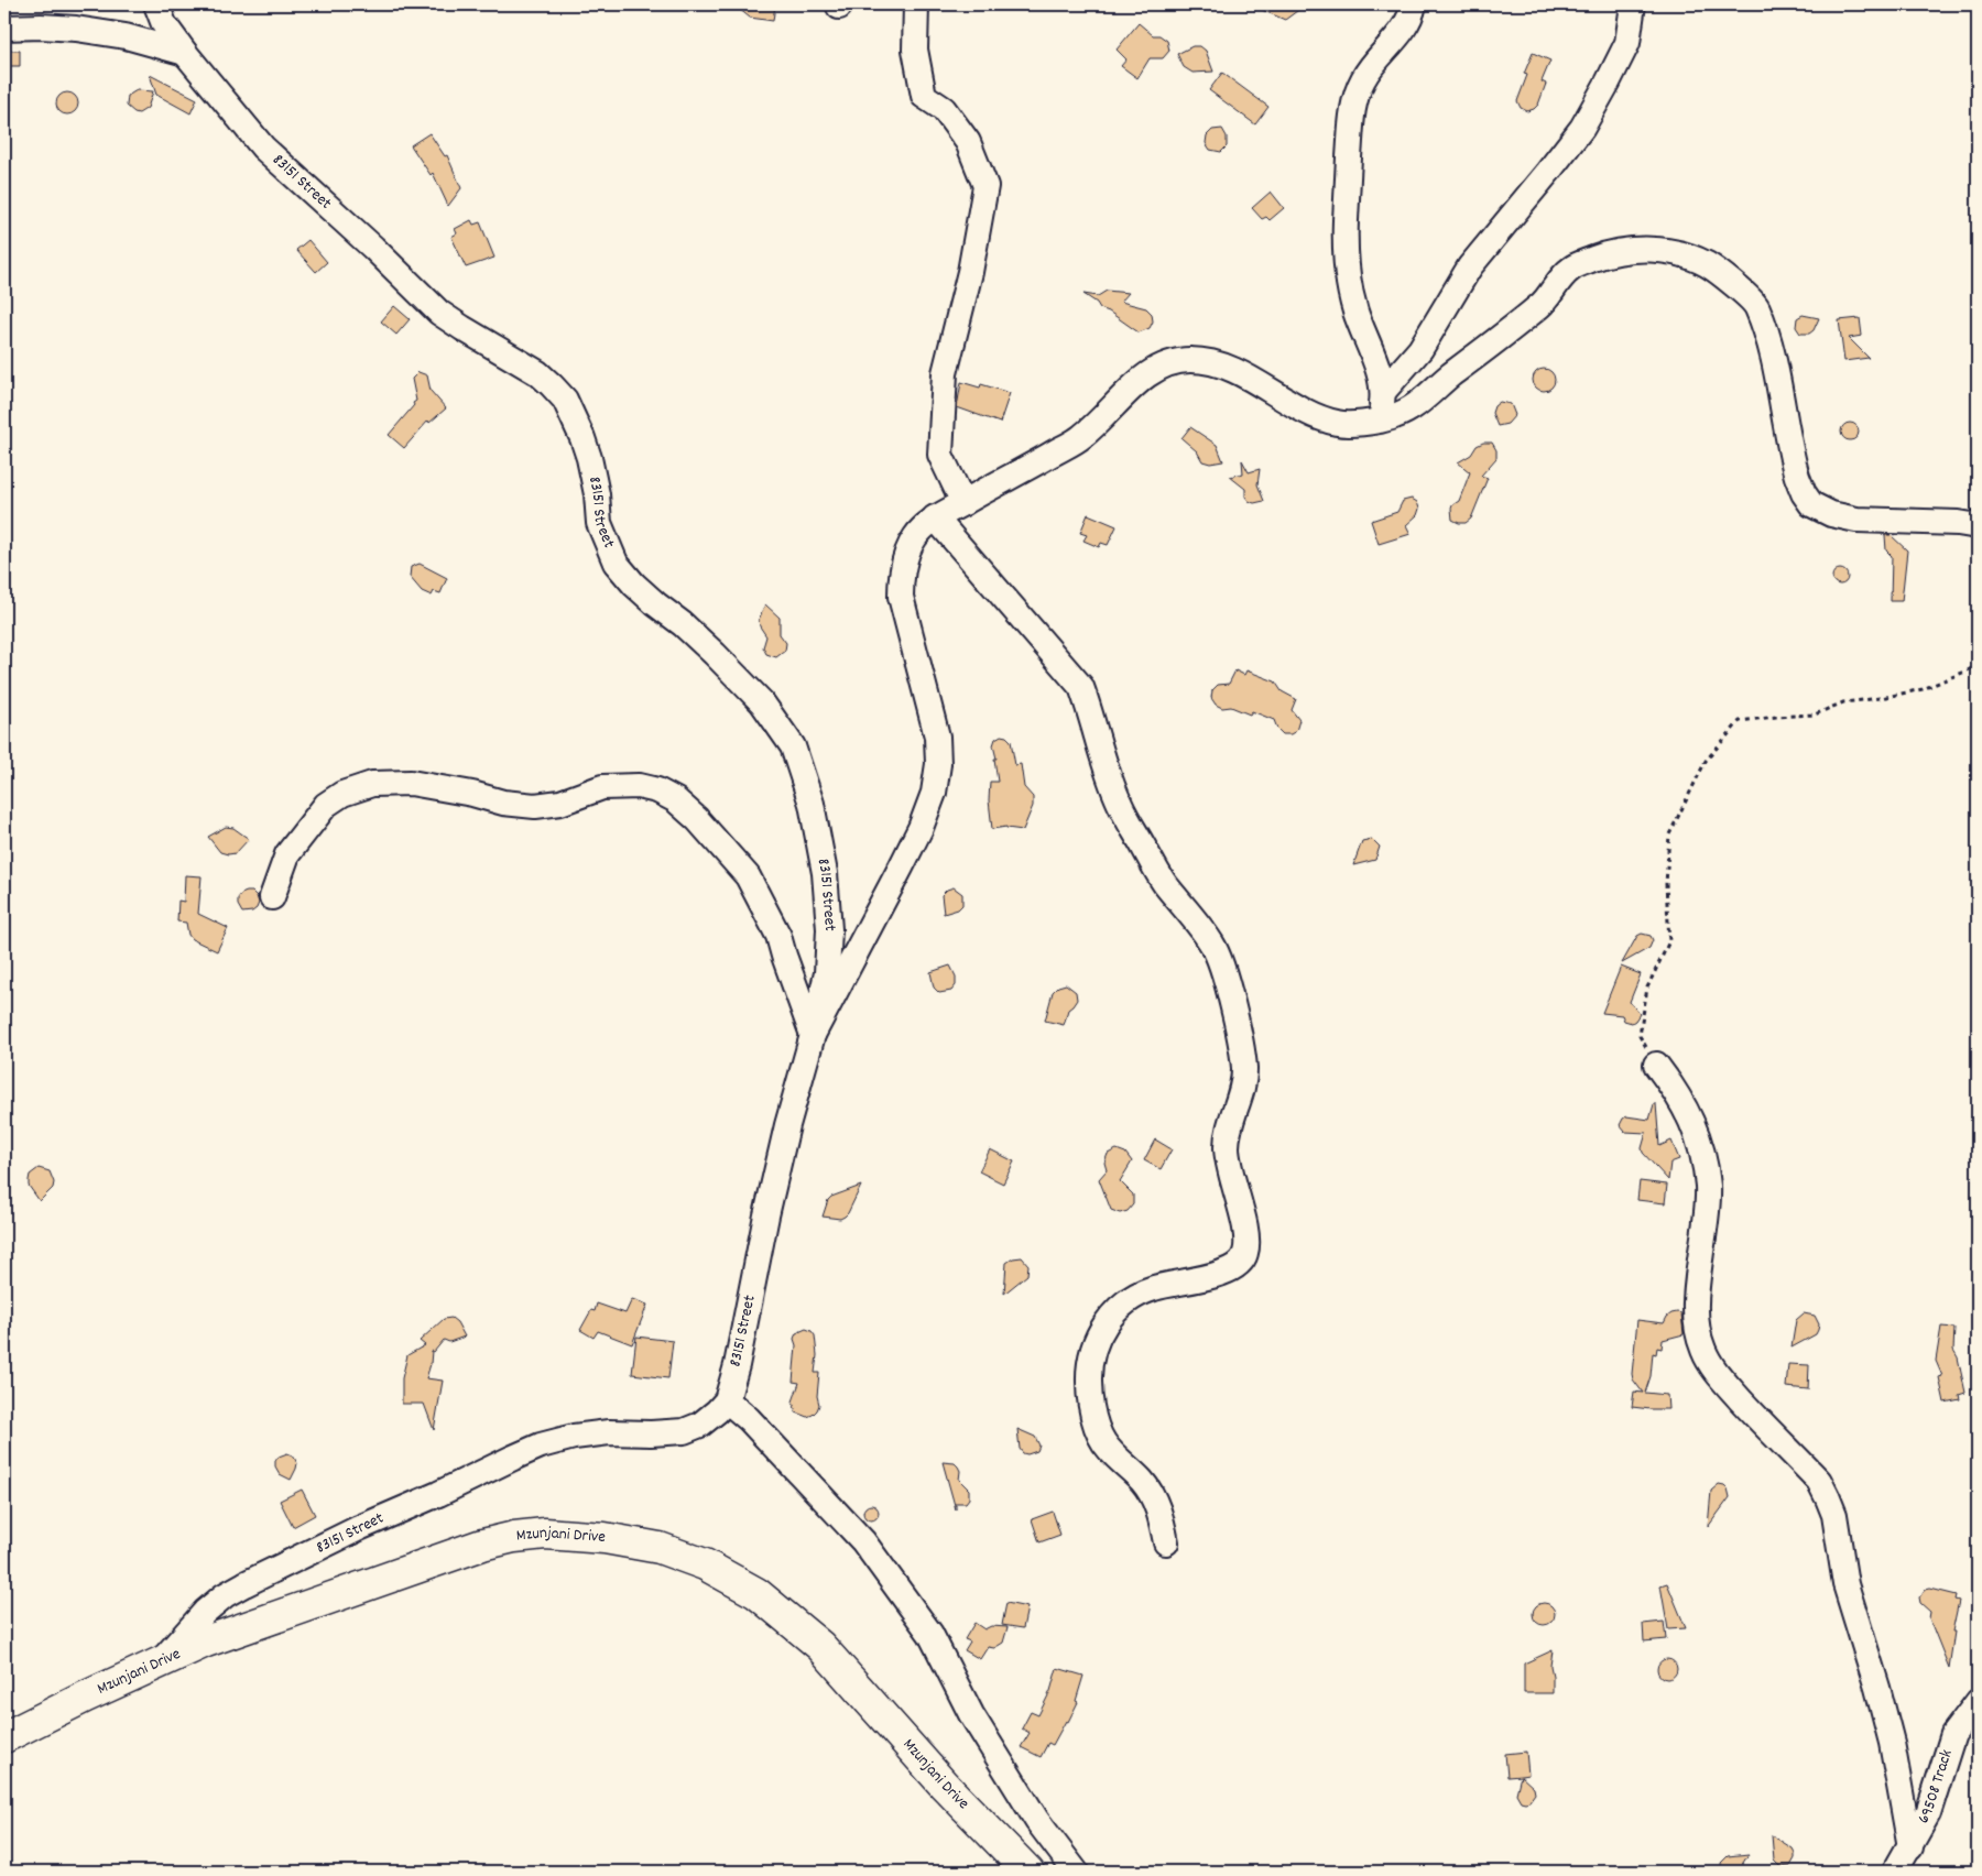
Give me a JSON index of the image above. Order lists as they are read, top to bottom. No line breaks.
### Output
{"streets":{"main road":["Mzunjani Drive"],"street":["83151 Street","69508 Track"]},"crossings":[["83151 Street","Mzunjani Drive"]]}
